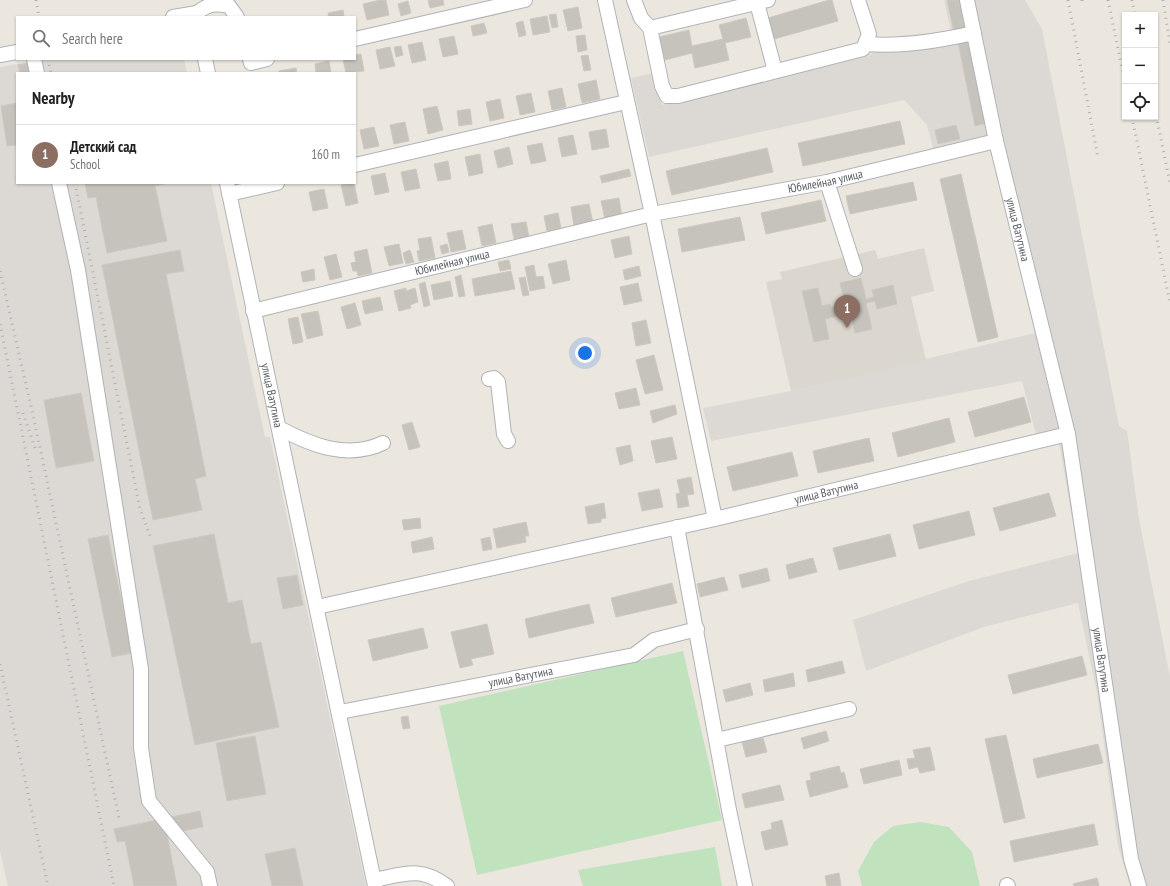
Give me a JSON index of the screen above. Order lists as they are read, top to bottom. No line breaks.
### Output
{"streets":{"street":["Юбилейная улица","улица Ватутина"]},"crossings":[["Юбилейная улица","улица Ватутина"]],"page":{"map_buttons":["+","−"],"search":"Search here","heading":"Nearby","list":[{"mark":"1","name":"Детский сад","note":"School","value":"160 m"}],"pins":"1"}}
